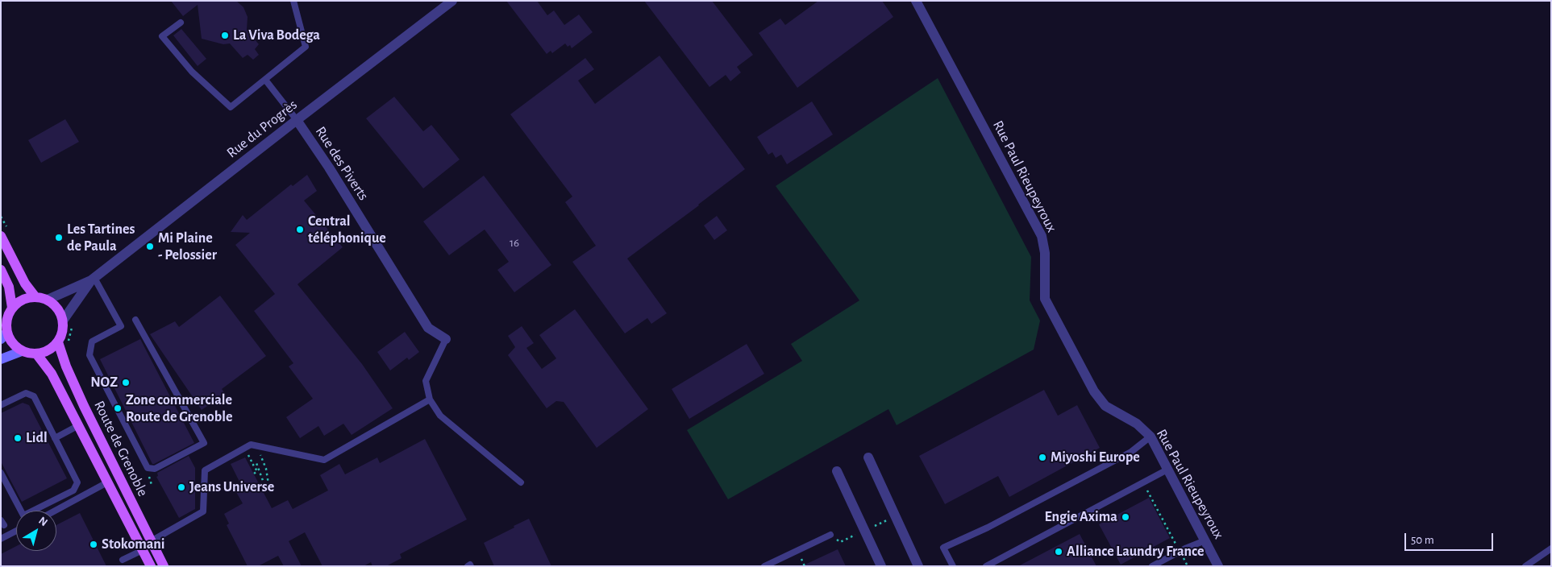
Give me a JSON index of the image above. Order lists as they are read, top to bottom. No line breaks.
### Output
{"streets":{"main road":["Route de Grenoble"],"street":["Rue du Progrès","Rue des Piverts","Rue Paul Rieupeyroux"]},"crossings":[["Rue du Progrès","Rue des Piverts"],["Rue du Progrès","Route de Grenoble"]],"places":["La Viva Bodega","Central téléphonique","Les Tartines de Paula","Mi Plaine - Pelossier","NOZ","Zone commerciale Route de Grenoble","Lidl","Miyoshi Europe","Jeans Universe","Engie Axima","Stokomani","Alliance Laundry France"],"house_numbers":["16"],"scale_bar":"50 m","north":"top right"}
